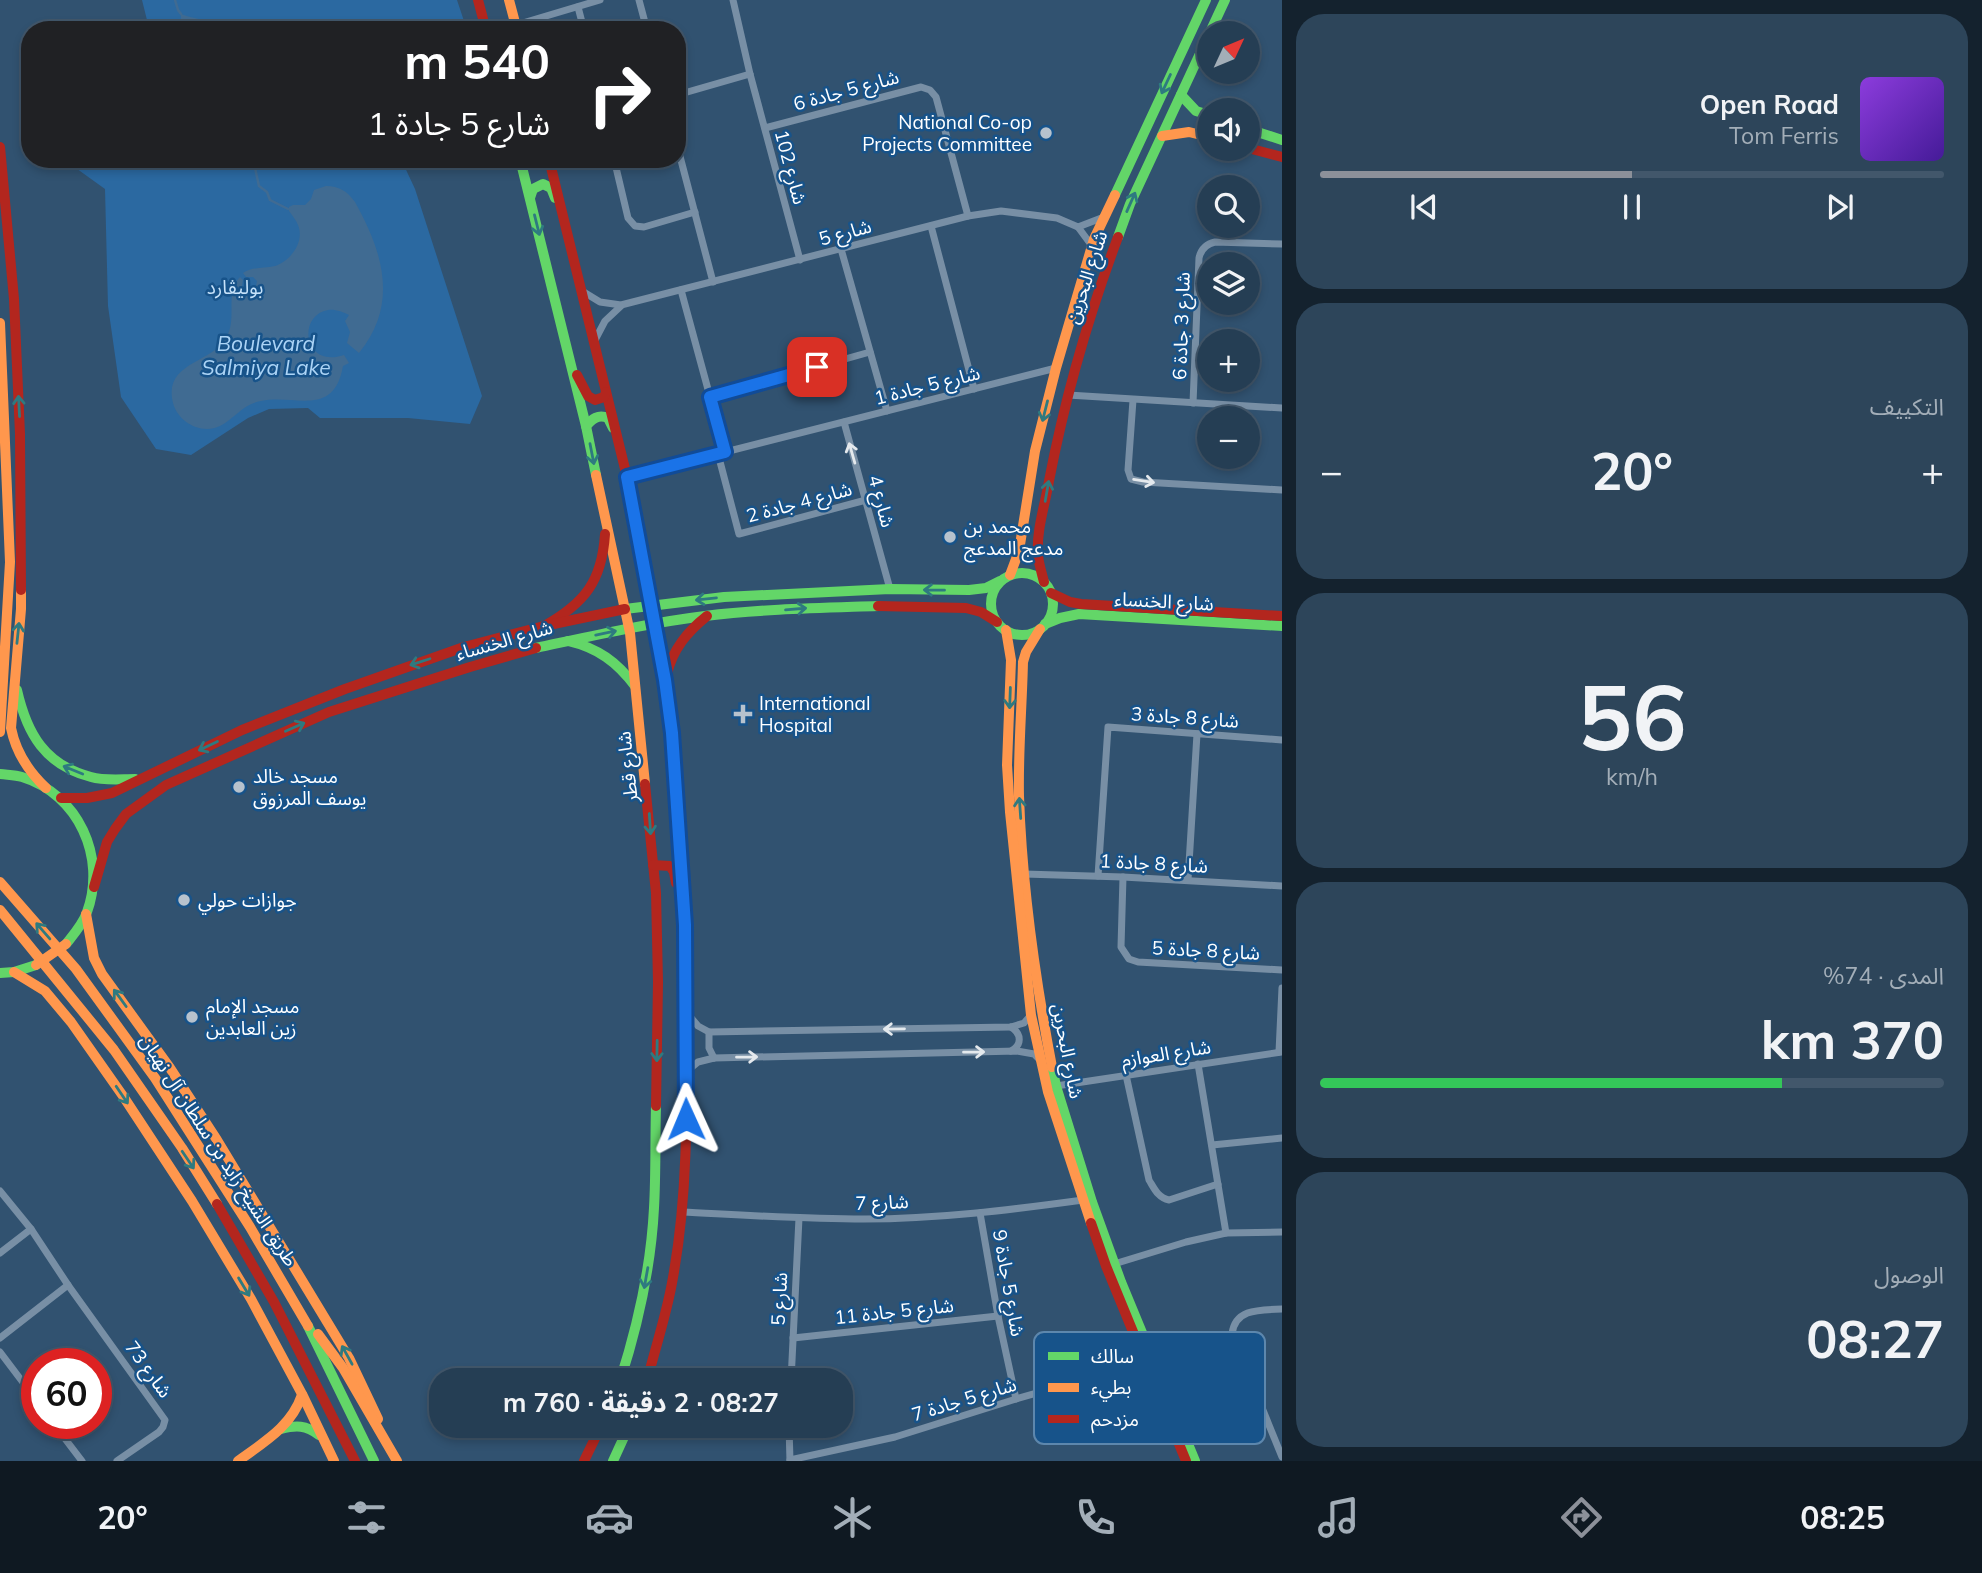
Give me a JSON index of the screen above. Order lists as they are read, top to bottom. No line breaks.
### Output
{"streets":{"main road":["شارع البحرين","شارع الخنساء","شارع قطر","طريق الشيخ زايد بن سلطان آل نهيان"],"street":["شارع 5 جادة 6","شارع 102","شارع 5","شارع 3 جادة 6","شارع 5 جادة 1","شارع 4","شارع 4 جادة 2","شارع 8 جادة 3","شارع 8 جادة 1","شارع 8 جادة 5","شارع العوازم","شارع 7","شارع 5 جادة 9","شارع 5 جادة 11","شارع 73","شارع 5 جادة 7"]},"crossings":[["شارع 5 جادة 6","شارع 102"],["شارع 5 جادة 6","شارع 5"],["شارع 102","شارع 5"],["شارع 5","شارع 7"],["شارع 5","شارع 5 جادة 11"],["شارع البحرين","شارع 5 جادة 1"],["شارع البحرين","شارع الخنساء"],["شارع البحرين","شارع 8 جادة 1"],["شارع البحرين","شارع العوازم"],["شارع البحرين","شارع 7"],["شارع 5 جادة 1","شارع 4"],["شارع 5 جادة 1","شارع 4 جادة 2"],["شارع 4","شارع 4 جادة 2"],["شارع 4","شارع الخنساء"],["شارع الخنساء","شارع قطر"],["شارع 8 جادة 3","شارع 8 جادة 1"],["شارع 8 جادة 1","شارع 8 جادة 5"],["شارع 7","شارع 5 جادة 9"],["شارع 5 جادة 9","شارع 5 جادة 11"],["شارع 5 جادة 9","شارع 5 جادة 7"]],"one_way":["شارع 4"],"water":["Boulevard Salmiya Lake"],"parks":["بوليڤارد"],"places":{"other":["National Co-op Projects Committee","محمد بن مدعج المدعج","مسجد خالد يوسف المرزوق","جوازات حولي","مسجد الإمام زين العابدين"],"health":["International Hospital"]},"legend":["سالك","بطيء","مزدحم"],"north":"top right","page":{"map_buttons":["+","−"],"turn":["540 m","شارع 5 جادة 1"],"song":["Open Road","Tom Ferris"],"tile":["التكييف",["56","km/h"],["المدى · 74%","370 km"],["الوصول","08:27"]],"heat":["−","20°","+"],"limit":"60","trip":"08:27 · 2 دقيقة · 760 m","tabs":["08:25","20°"]}}
